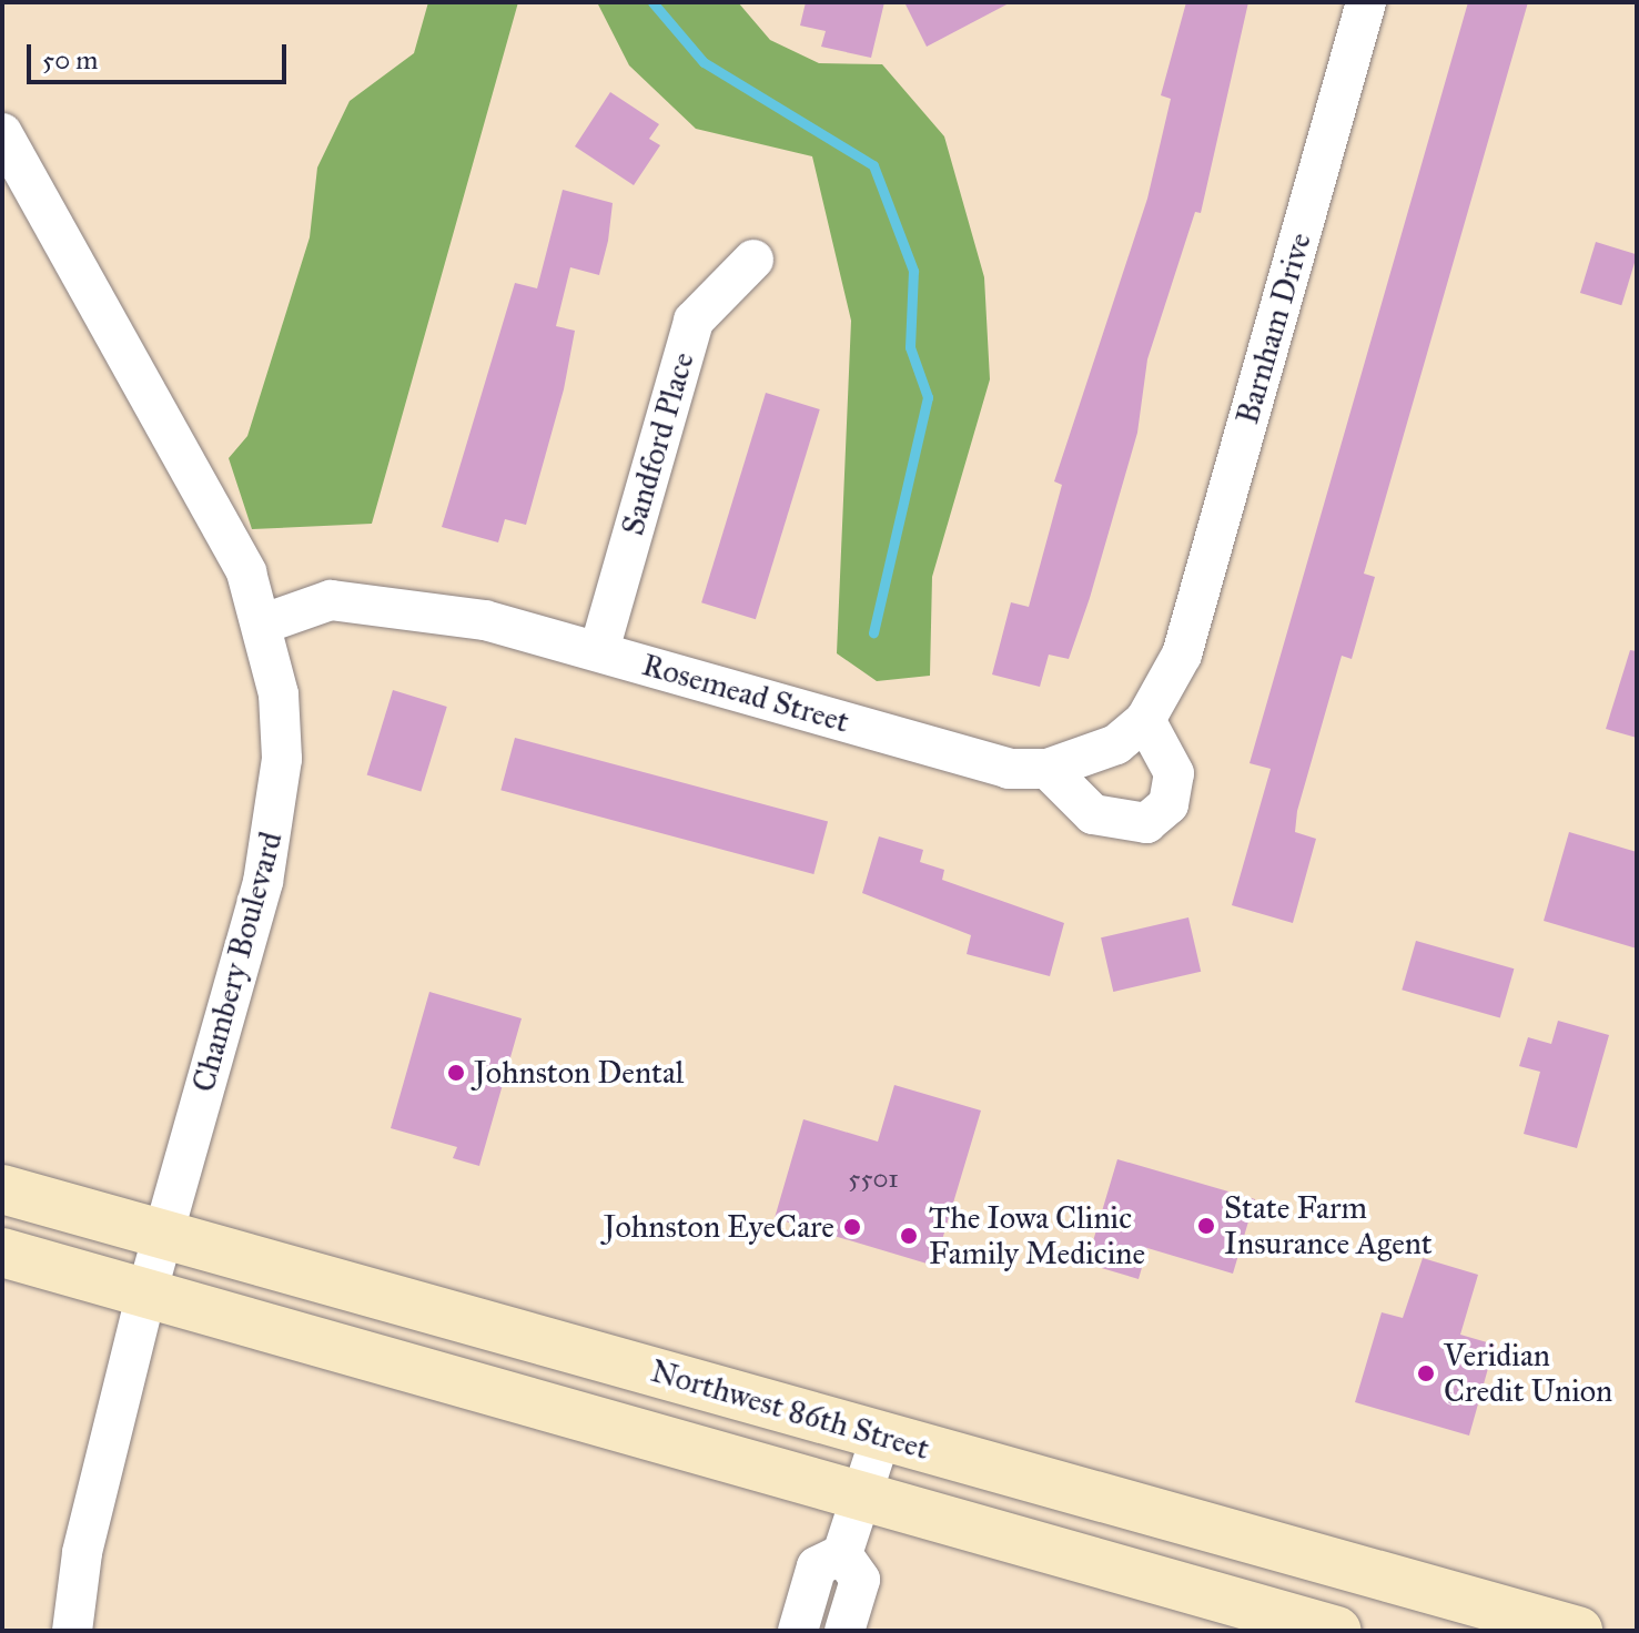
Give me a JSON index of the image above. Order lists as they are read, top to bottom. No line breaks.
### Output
{"streets":{"main road":["Northwest 86th Street"],"street":["Barnham Drive","Sandford Place","Rosemead Street","Chambery Boulevard"]},"crossings":[["Barnham Drive","Rosemead Street"],["Sandford Place","Rosemead Street"],["Rosemead Street","Chambery Boulevard"],["Chambery Boulevard","Northwest 86th Street"]],"places":["Johnston Dental","State Farm Insurance Agent","Johnston EyeCare","The Iowa Clinic Family Medicine","Veridian Credit Union"],"house_numbers":["5501"],"scale_bar":"50 m"}
